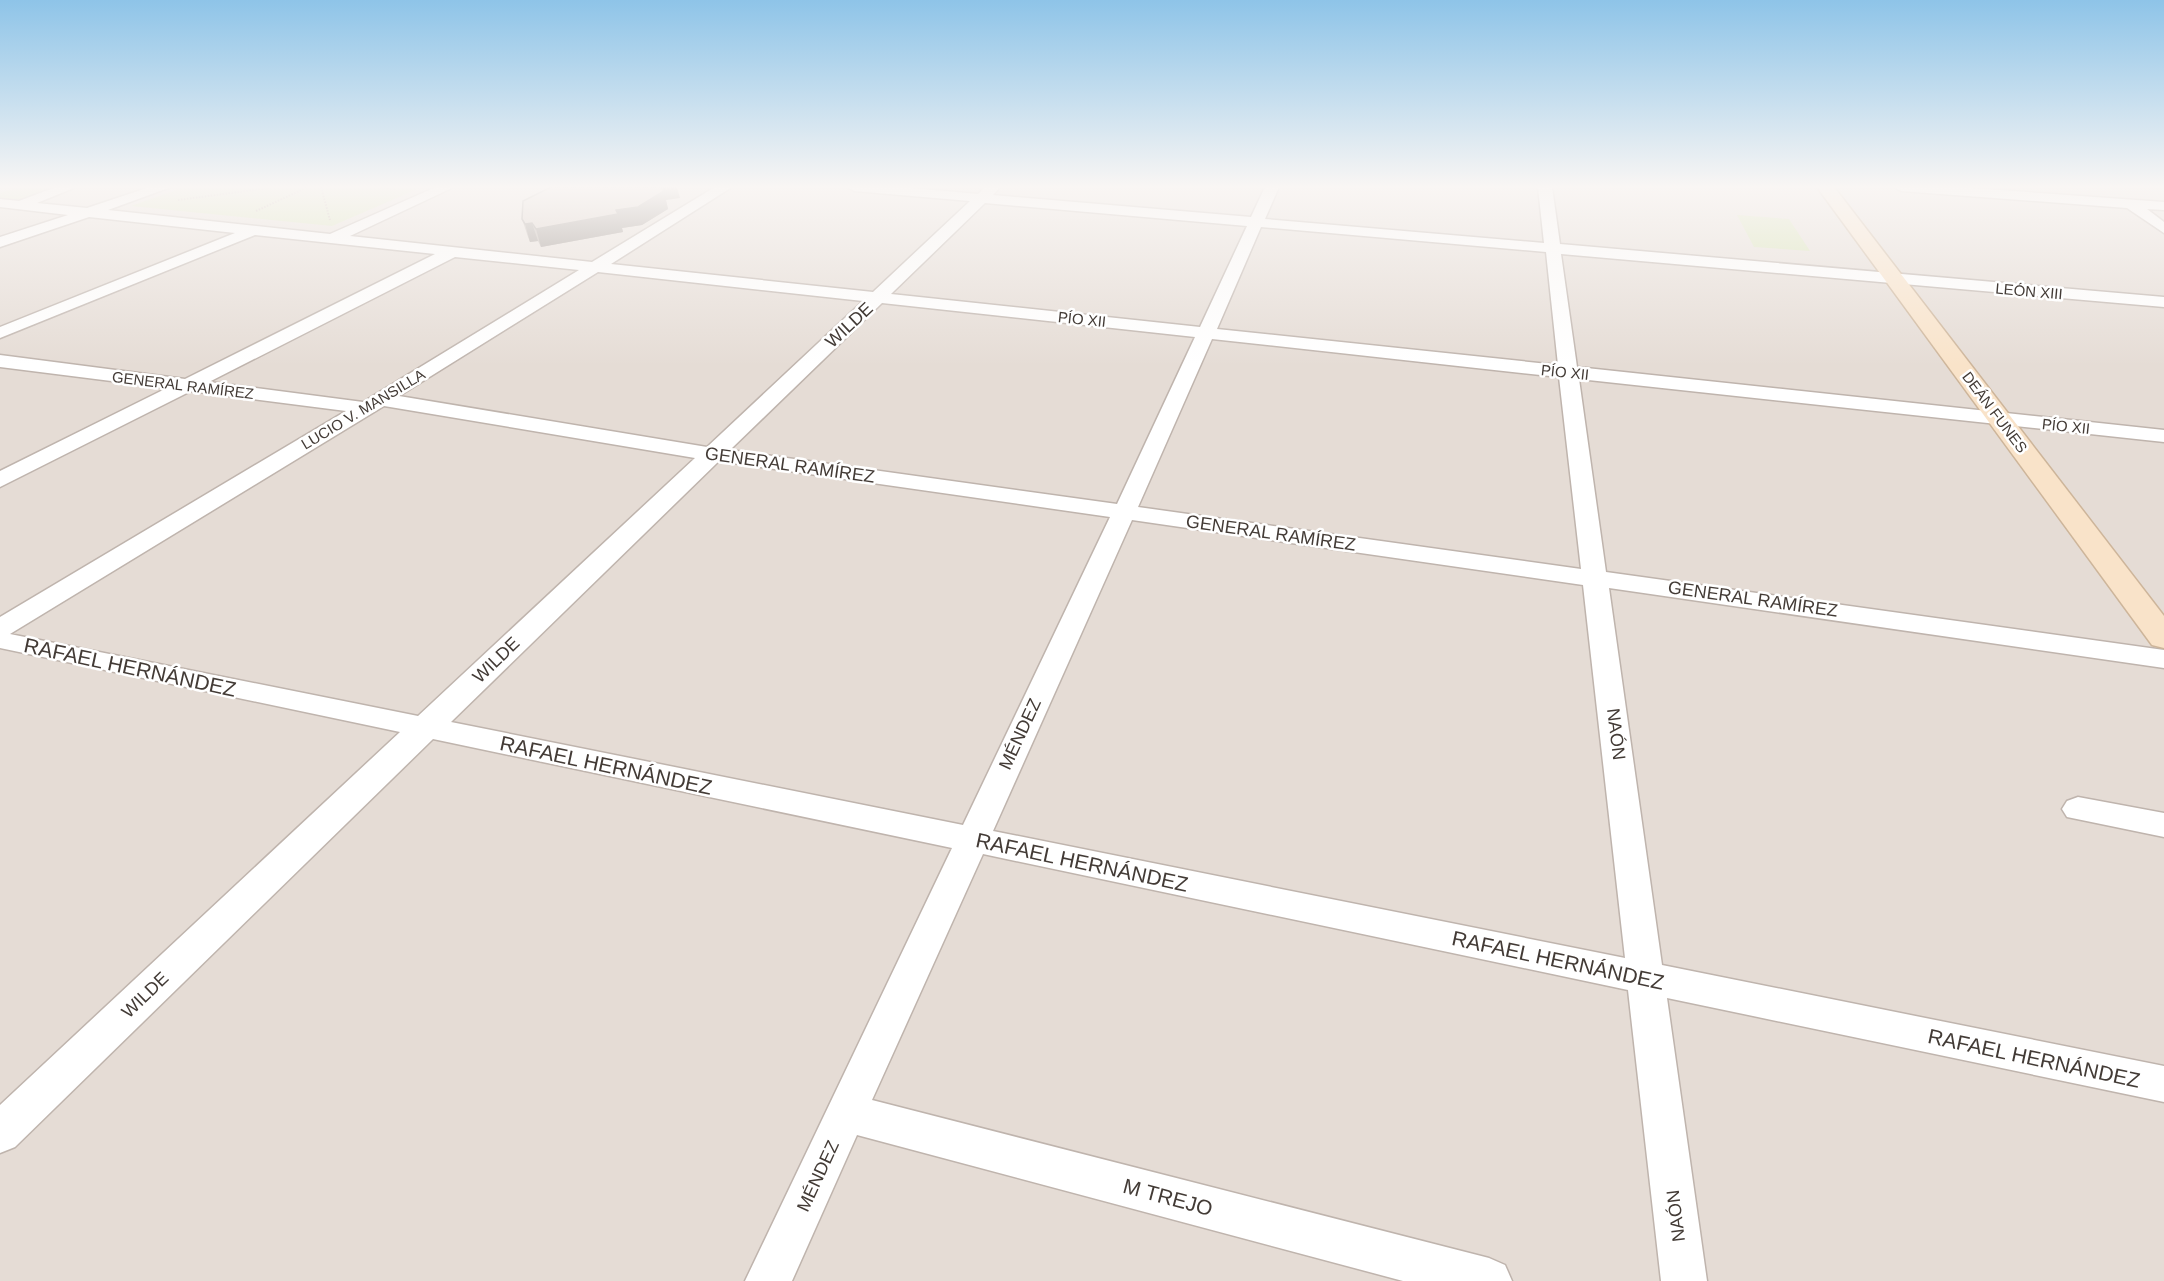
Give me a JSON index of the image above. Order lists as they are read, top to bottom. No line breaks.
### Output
{"streets":{"street":["LEÓN XIII","PÍO XII","WILDE","GENERAL RAMÍREZ","LUCIO V. MANSILLA","DEÁN FUNES","RAFAEL HERNÁNDEZ","MÉNDEZ","NAÓN","M TREJO"]},"crossings":[["LEÓN XIII","DEÁN FUNES"],["LEÓN XIII","NAÓN"],["PÍO XII","WILDE"],["PÍO XII","LUCIO V. MANSILLA"],["PÍO XII","DEÁN FUNES"],["PÍO XII","MÉNDEZ"],["PÍO XII","NAÓN"],["WILDE","GENERAL RAMÍREZ"],["WILDE","RAFAEL HERNÁNDEZ"],["GENERAL RAMÍREZ","LUCIO V. MANSILLA"],["GENERAL RAMÍREZ","MÉNDEZ"],["GENERAL RAMÍREZ","NAÓN"],["RAFAEL HERNÁNDEZ","MÉNDEZ"],["RAFAEL HERNÁNDEZ","NAÓN"],["MÉNDEZ","M TREJO"]]}
